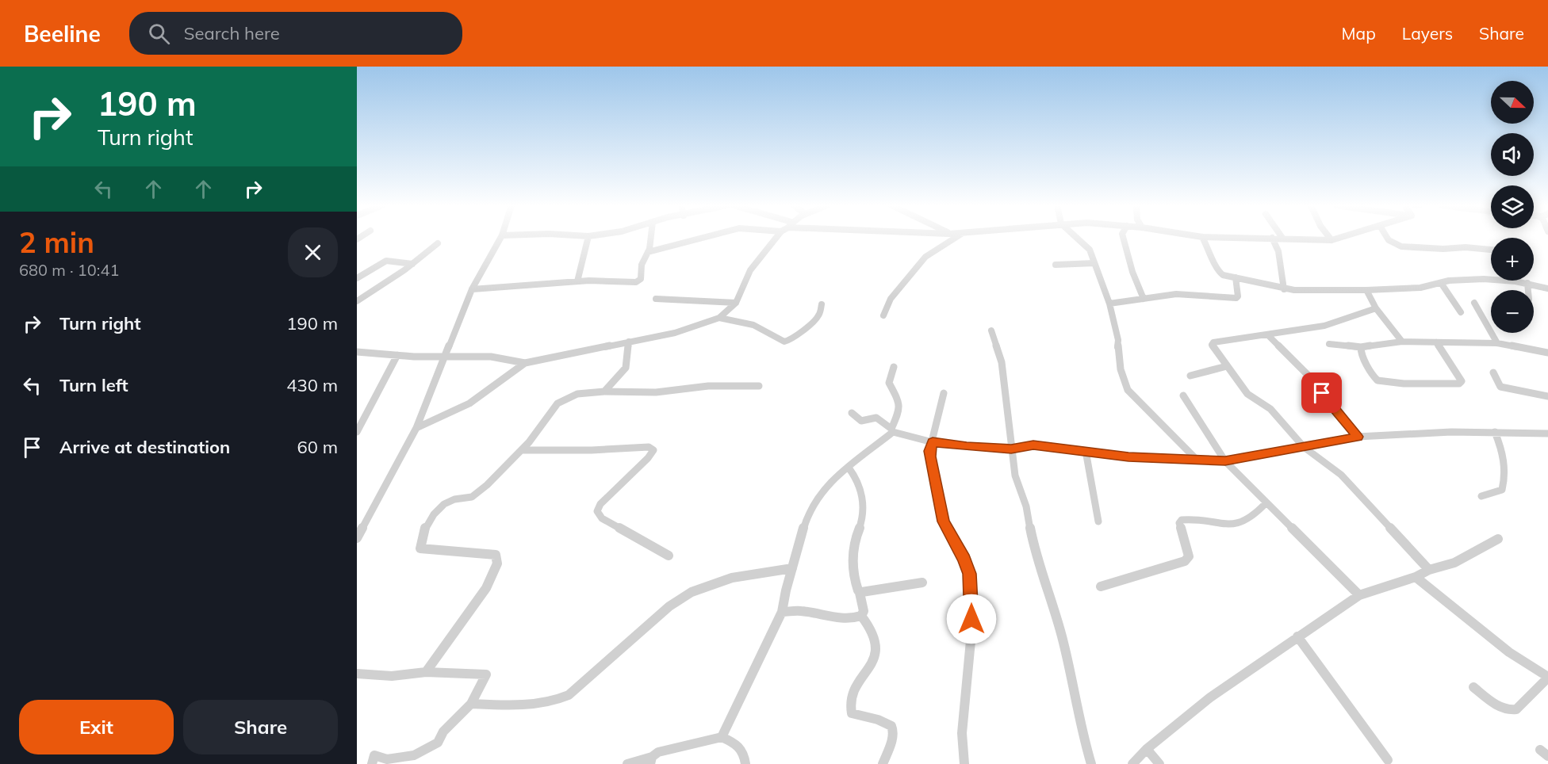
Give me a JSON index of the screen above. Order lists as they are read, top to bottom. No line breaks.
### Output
{"north":"right","page":{"header":"Beeline","search":"Search here","nav":["Map","Layers","Share"],"turn":["190 m","Turn right"],"map_buttons":["+","−"],"heading":["2 min","680 m · 10:41"],"list":[{"name":"Turn right","value":"190 m"},{"name":"Turn left","value":"430 m"},{"name":"Arrive at destination","value":"60 m"}],"buttons":["Exit","Share"]}}
